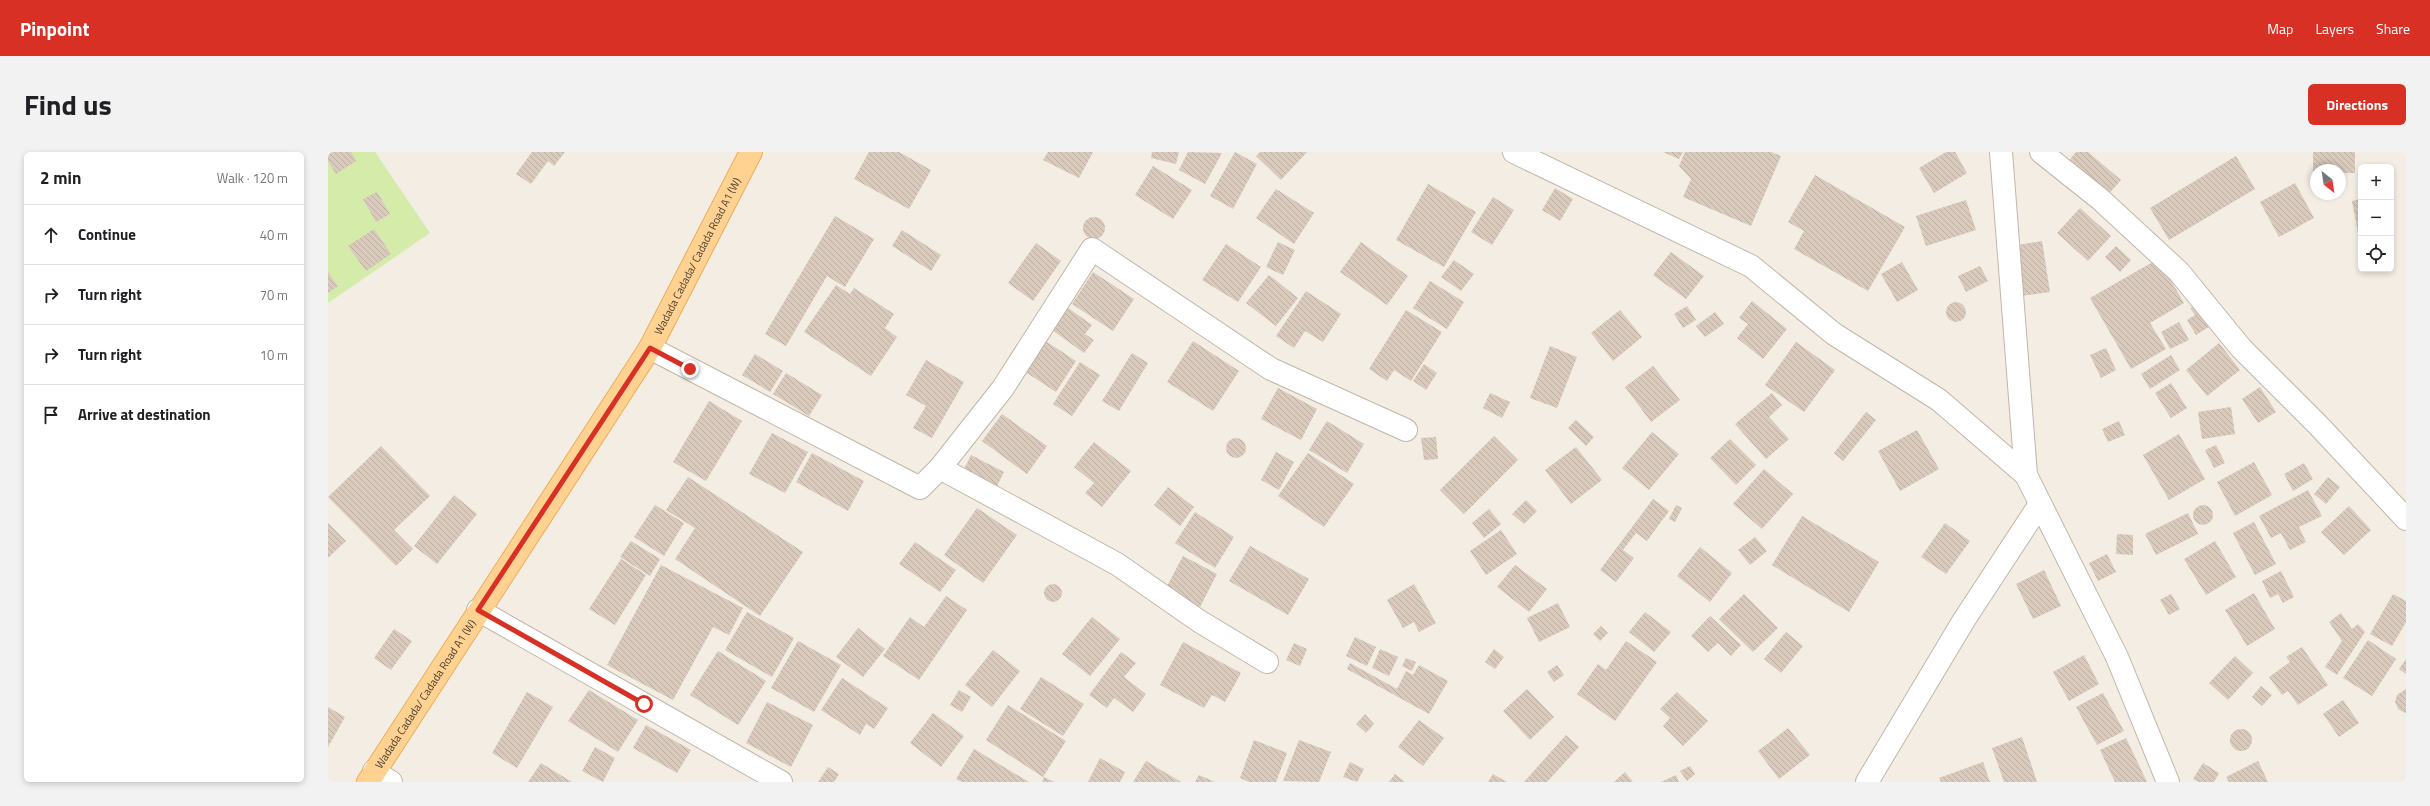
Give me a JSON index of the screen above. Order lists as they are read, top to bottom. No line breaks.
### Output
{"streets":{"main road":["Wadada Cadada/ Cadada Road A1 (W)"]},"north":"bottom right","page":{"header":"Pinpoint","nav":["Map","Layers","Share"],"title":"Find us","buttons":"Directions","heading":["2 min","Walk · 120 m"],"map_buttons":["+","−"],"list":[["Continue","40 m"],["Turn right","70 m"],["Turn right","10 m"],"Arrive at destination"]}}
